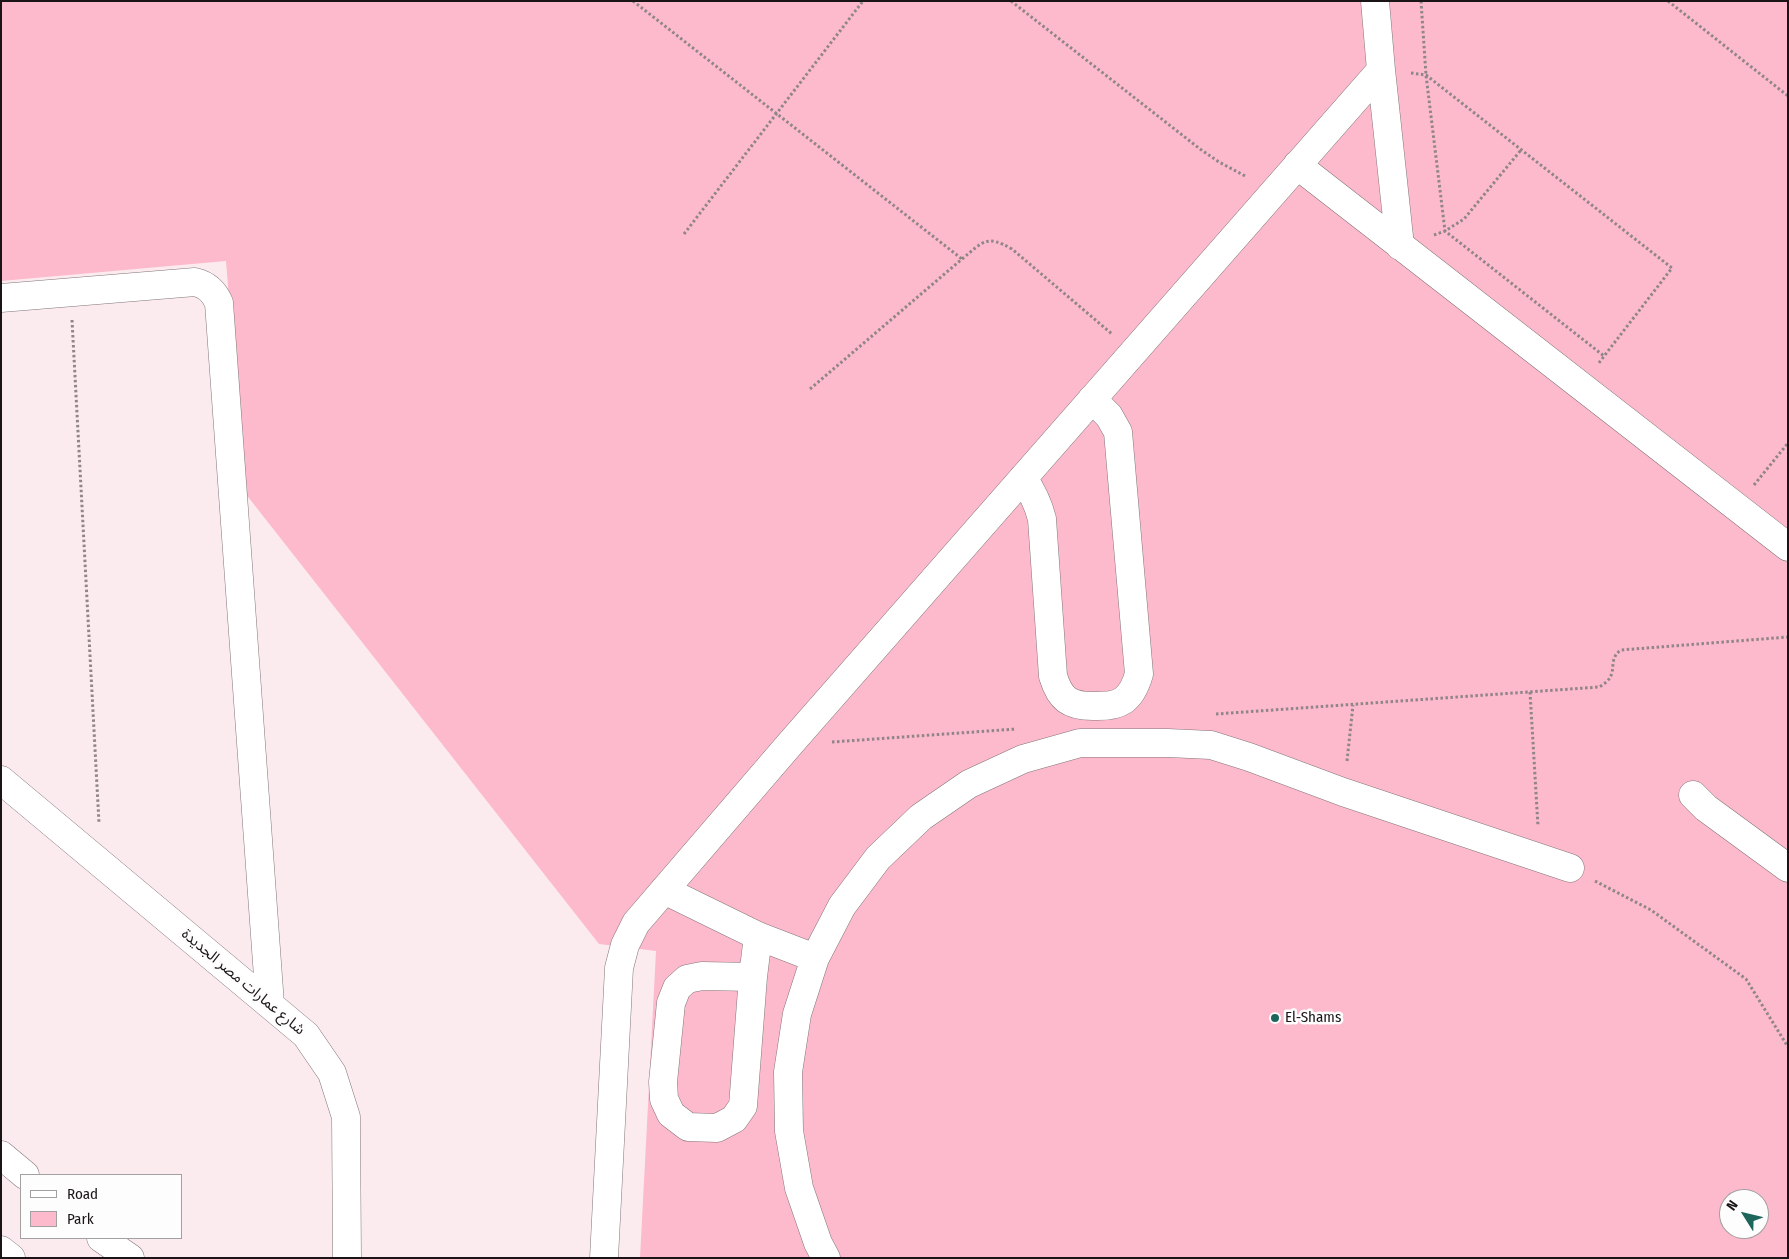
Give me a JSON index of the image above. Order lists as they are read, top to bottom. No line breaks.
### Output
{"streets":{"street":["شارع عمارات مصر الجديدة"]},"places":["El-Shams"],"legend":["Road","Park"],"north":"top left"}
